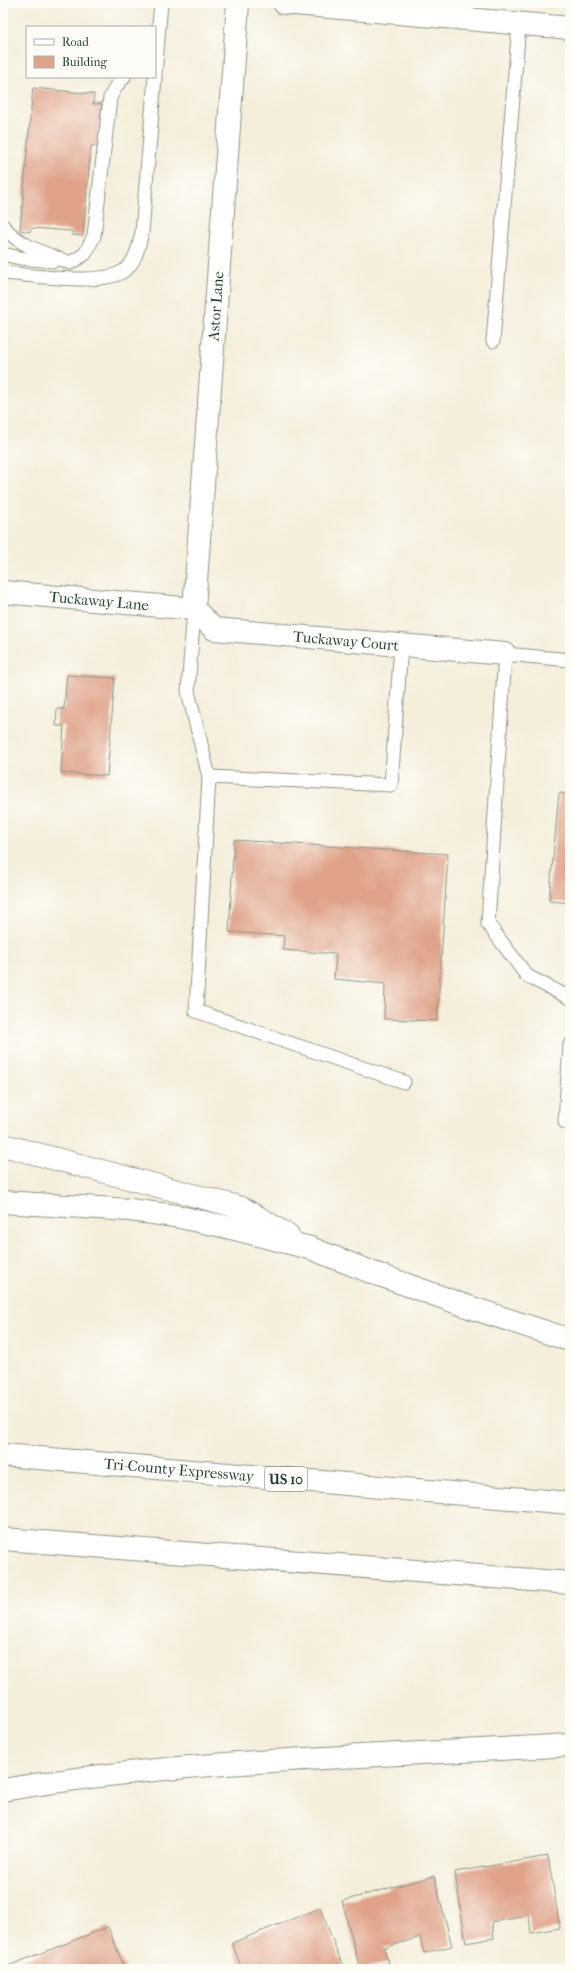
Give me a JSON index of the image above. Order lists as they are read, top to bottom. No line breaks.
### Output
{"streets":{"main road":["Astor Lane","Tuckaway Lane","Tuckaway Court","Tri-County Expressway","US 10"]},"crossings":[["Astor Lane","Tuckaway Lane"],["Astor Lane","Tuckaway Court"],["Tuckaway Lane","Tuckaway Court"]],"legend":["Road","Building"]}
